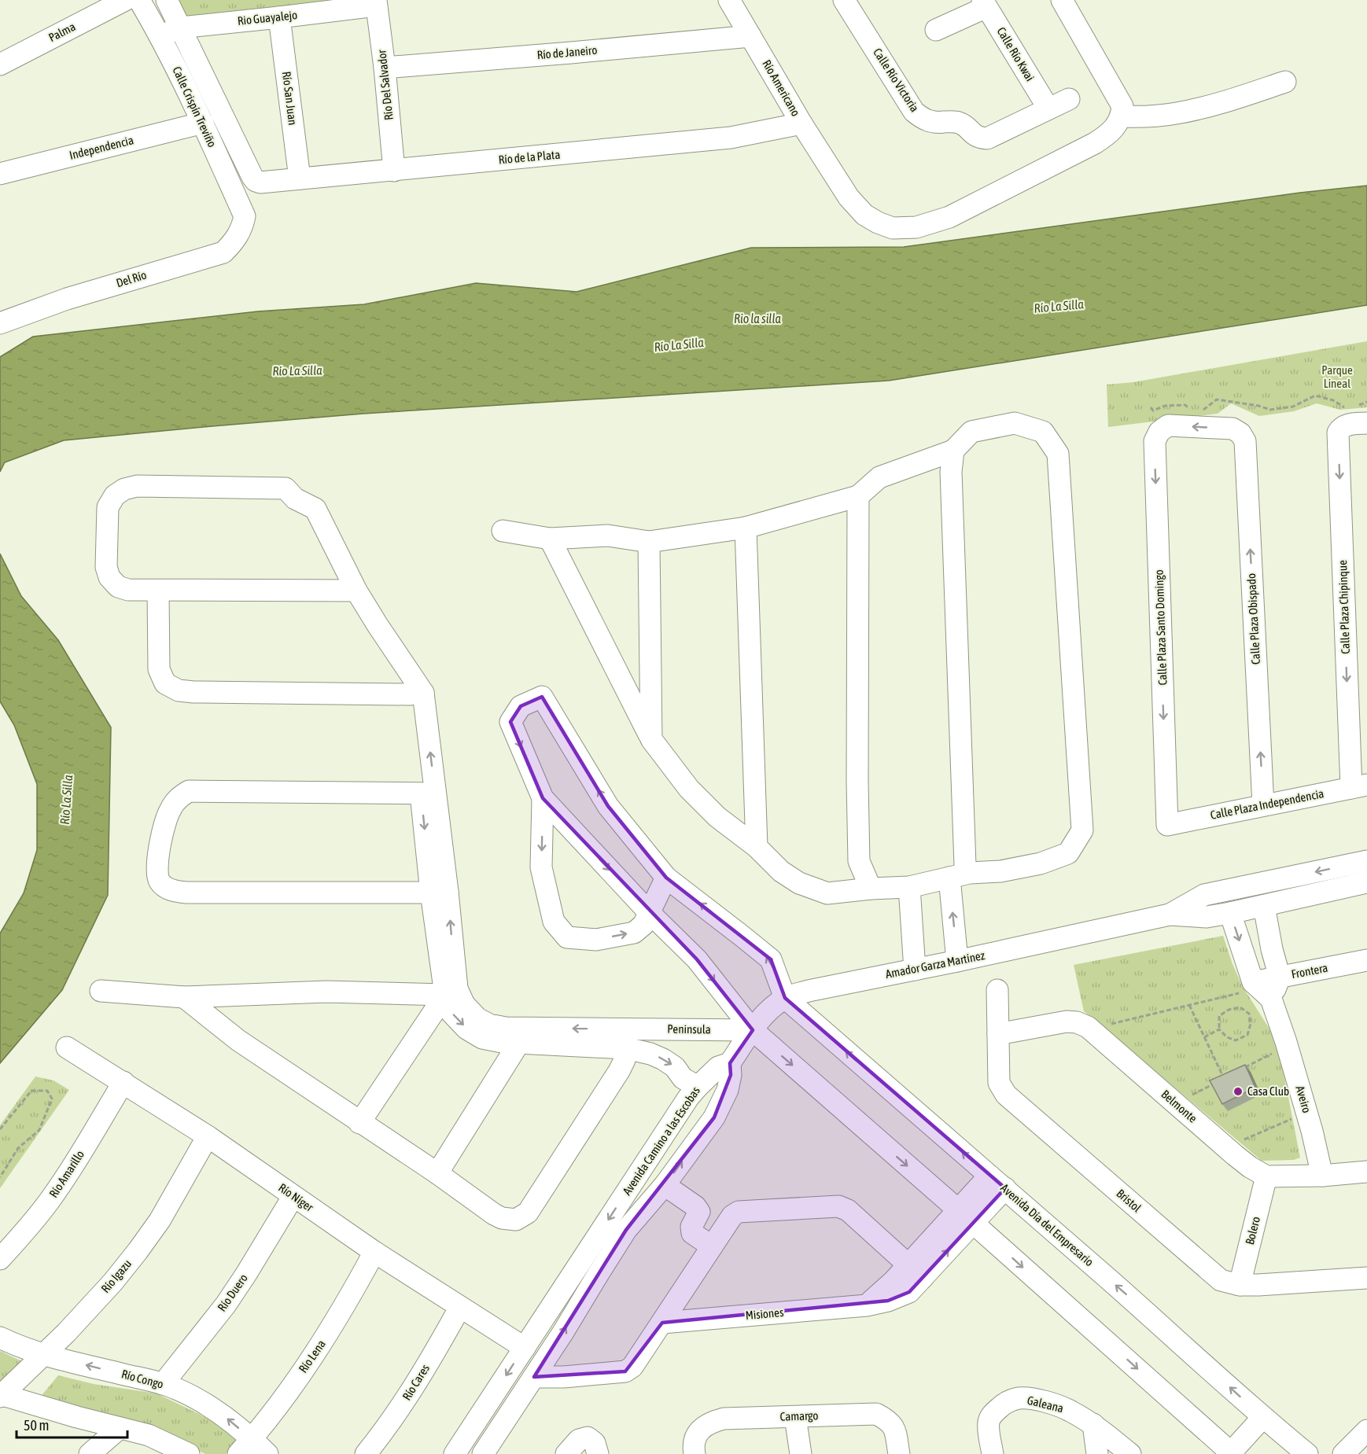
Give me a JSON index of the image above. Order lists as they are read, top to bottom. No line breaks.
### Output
{"streets":{"street":["Rio Guayalejo","Palma","Río de Janeiro","Calle Río Kwai","Calle Río Victoria","Río Del Salvador","Río Americano","Río San Juan","Calle Crispín Treviño","Independencia","Río de la Plata","Del Río","Calle Plaza Chipinque","Calle Plaza Obispado","Calle Plaza Santo Domingo","Calle Plaza Independencia","Amador Garza Martínez","Frontera","Peninsula","Aveiro","Belmonte","Avenida Camino a las Escobas","Río Amarillo","Río Níger","Bristol","Avenida Día del Empresario","Bolero","Río Igazu","Río Duero","Misiones","Río Lena","Río Congo","Río Cares","Galeana","Camargo"]},"crossings":[["Rio Guayalejo","Río Del Salvador"],["Rio Guayalejo","Río San Juan"],["Rio Guayalejo","Calle Crispín Treviño"],["Río de Janeiro","Río Del Salvador"],["Río de Janeiro","Río Americano"],["Calle Río Kwai","Calle Río Victoria"],["Río Del Salvador","Río de la Plata"],["Río Americano","Río de la Plata"],["Río San Juan","Río de la Plata"],["Calle Crispín Treviño","Independencia"],["Calle Crispín Treviño","Río de la Plata"],["Calle Crispín Treviño","Del Río"],["Calle Plaza Chipinque","Calle Plaza Independencia"],["Calle Plaza Obispado","Calle Plaza Santo Domingo"],["Calle Plaza Obispado","Calle Plaza Independencia"],["Calle Plaza Santo Domingo","Calle Plaza Independencia"],["Amador Garza Martínez","Peninsula"],["Amador Garza Martínez","Aveiro"],["Amador Garza Martínez","Avenida Camino a las Escobas"],["Amador Garza Martínez","Avenida Día del Empresario"],["Frontera","Aveiro"],["Belmonte","Bristol"],["Belmonte","Bolero"],["Avenida Camino a las Escobas","Río Níger"],["Río Amarillo","Río Níger"],["Río Níger","Río Igazu"],["Río Níger","Río Duero"],["Río Níger","Río Lena"],["Río Níger","Río Cares"],["Bristol","Bolero"],["Avenida Día del Empresario","Misiones"],["Río Igazu","Río Congo"],["Río Duero","Río Congo"],["Río Lena","Río Congo"]],"one_way":["Calle Plaza Chipinque","Calle Plaza Obispado","Calle Plaza Santo Domingo"],"water":["Río La Silla","Rio la silla"],"parks":["Parque Lineal"],"places":["Casa Club"],"scale_bar":"50 m"}
